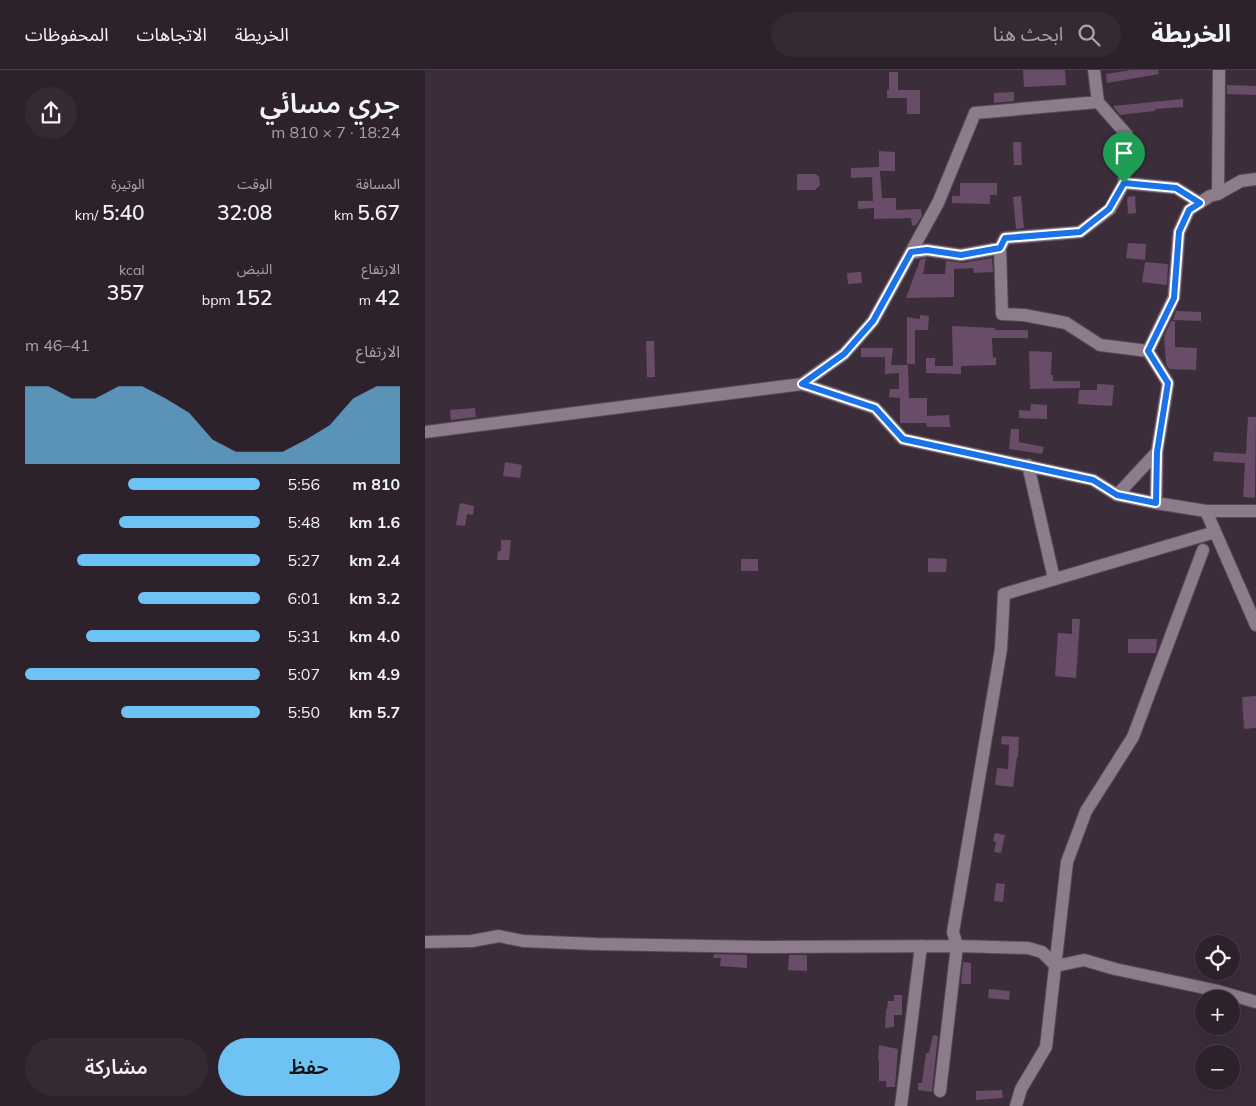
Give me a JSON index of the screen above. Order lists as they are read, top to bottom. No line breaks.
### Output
{"page":{"header":"الخريطة","search":"ابحث هنا","nav":["الخريطة","الاتجاهات","المحفوظات"],"heading":["جري مسائي","18:24 · 7 × 810 m"],"stats":[["المسافة","5.67 km"],["الوقت","32:08"],["الوتيرة","5:40 /km"],["الارتفاع","42 m"],["النبض","152 bpm"],["kcal","357"]],"chart":["الارتفاع","41–46 m"],"list":[{"name":"810 m","note":"5:56"},{"name":"1.6 km","note":"5:48"},{"name":"2.4 km","note":"5:27"},{"name":"3.2 km","note":"6:01"},{"name":"4.0 km","note":"5:31"},{"name":"4.9 km","note":"5:07"},{"name":"5.7 km","note":"5:50"}],"map_buttons":["+","−"],"buttons":["حفظ","مشاركة"]}}
